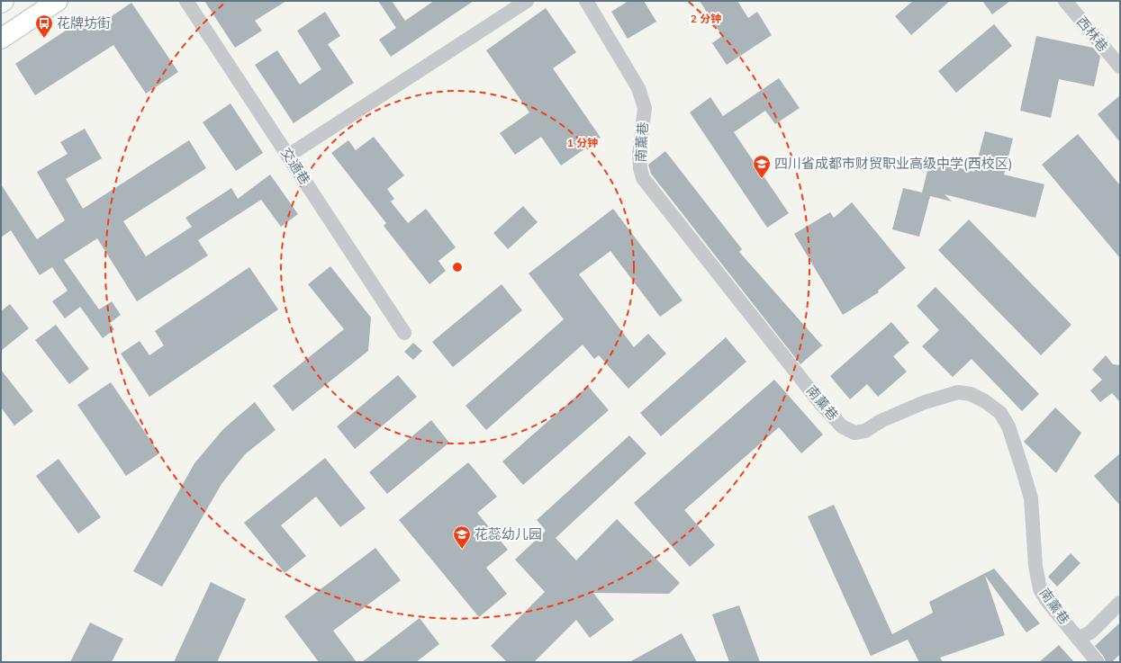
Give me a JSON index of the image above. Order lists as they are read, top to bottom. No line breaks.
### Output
{"streets":{"street":["西林巷","南薰巷","交通巷"]},"places":{"bus stop":["花牌坊街"],"school or university":["四川省成都市财贸职业高级中学(西校区)","花蕊幼儿园"]},"rings":["2 分钟","1 分钟"]}
